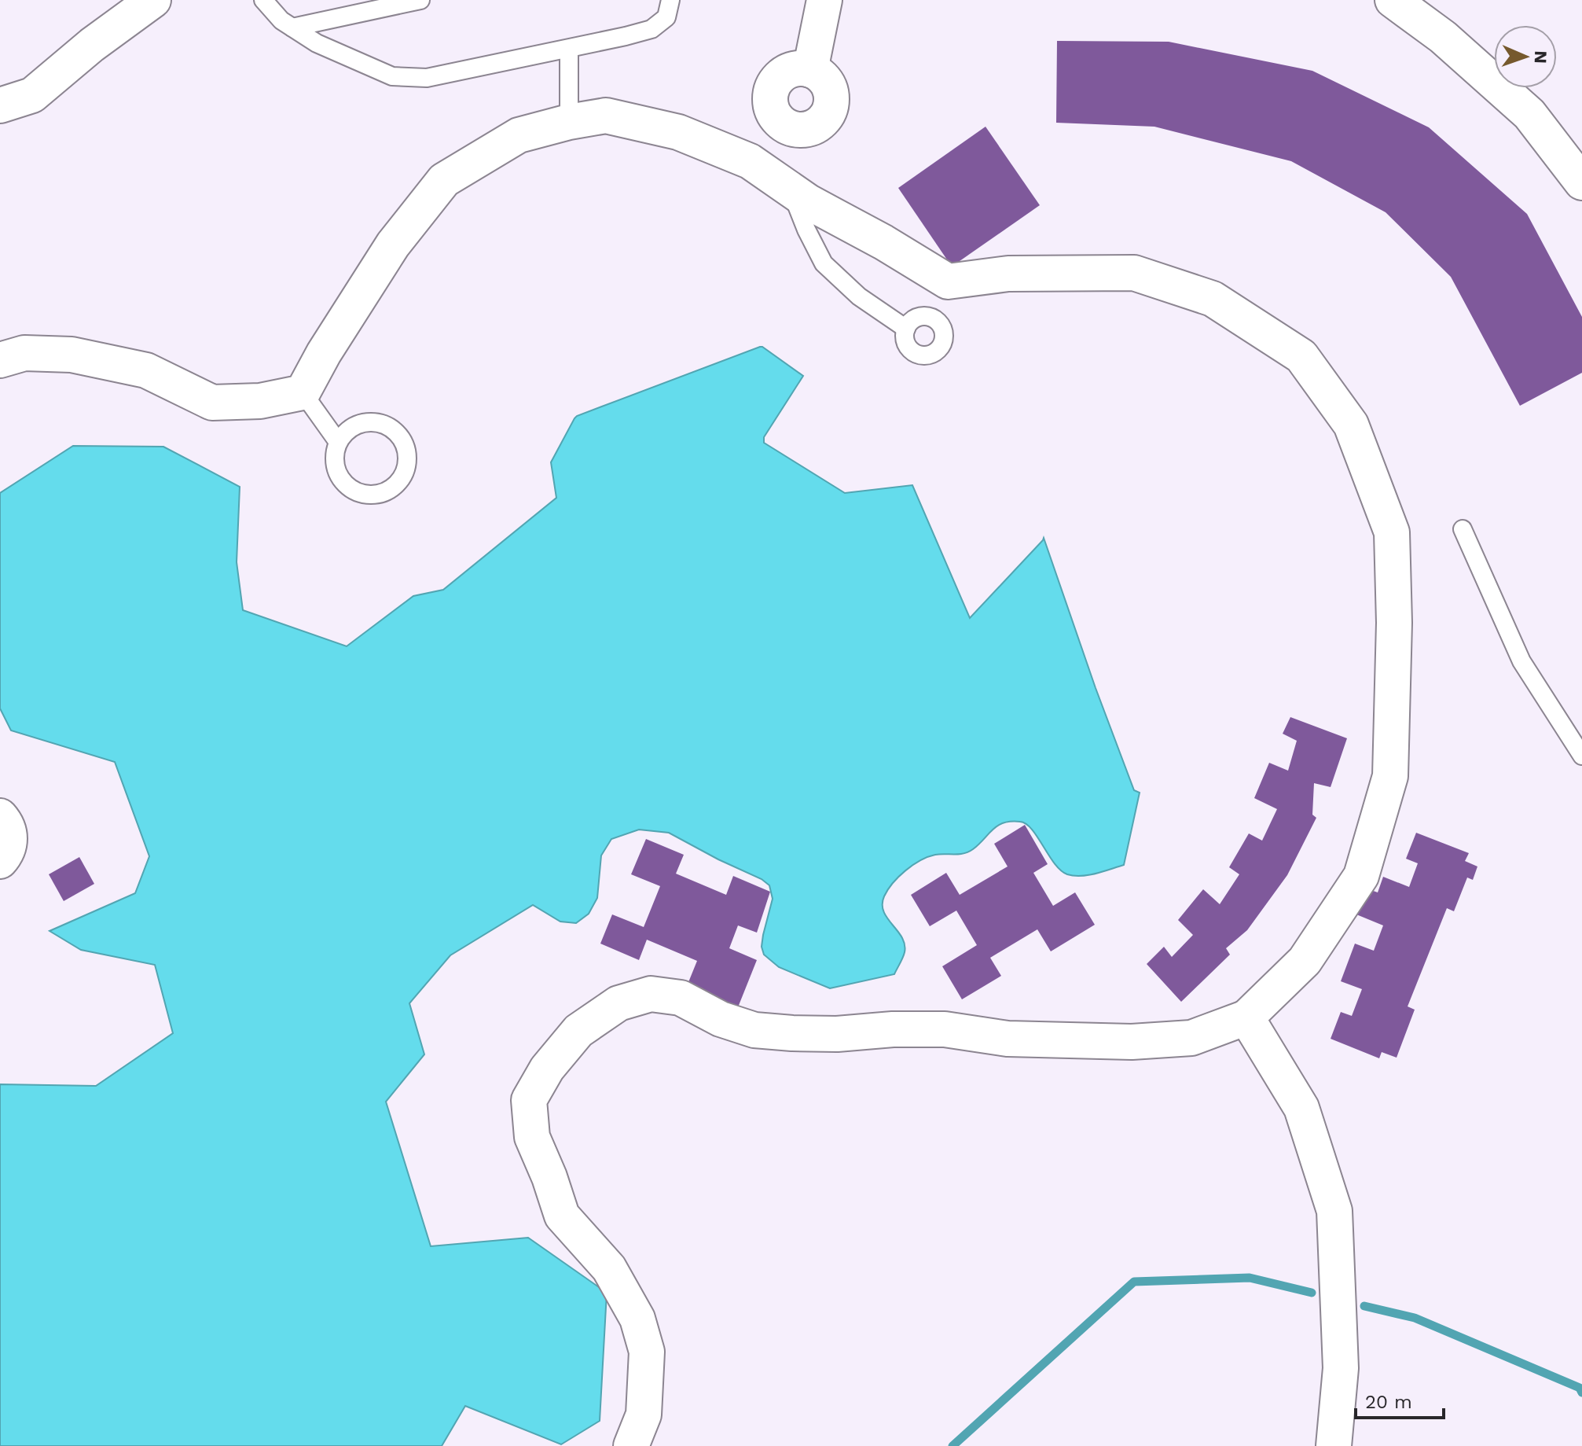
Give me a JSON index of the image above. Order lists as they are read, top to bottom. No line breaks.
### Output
{"scale_bar":"20 m","north":"right"}
